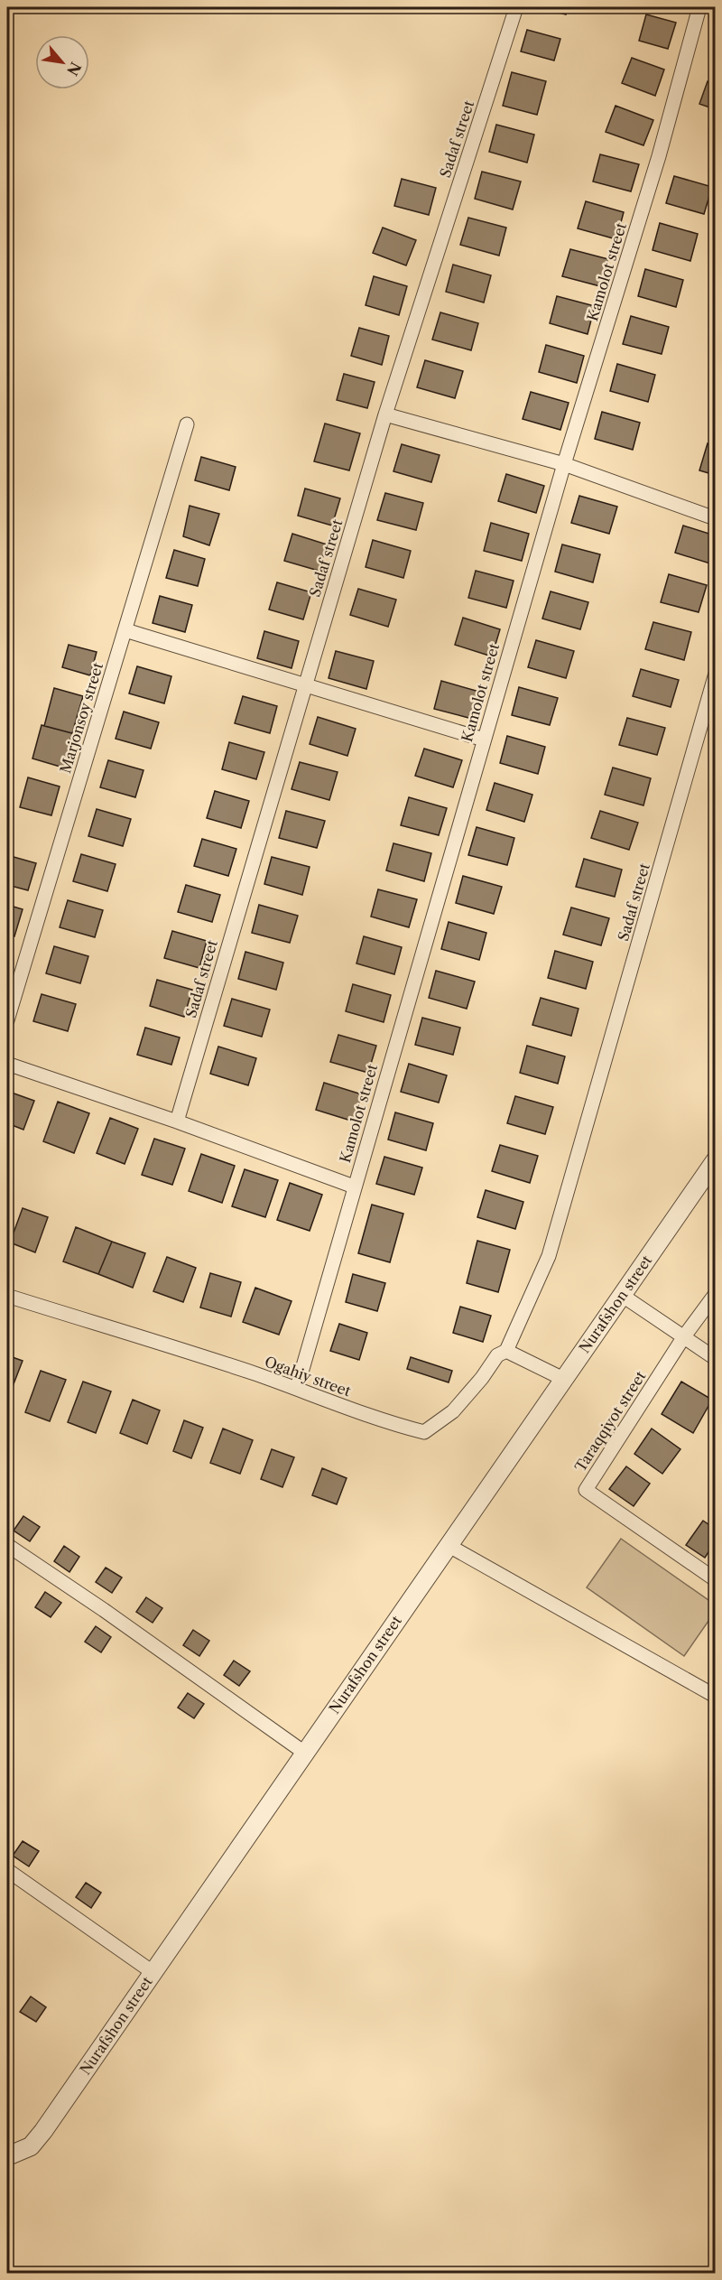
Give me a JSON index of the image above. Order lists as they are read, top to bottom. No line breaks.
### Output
{"streets":{"street":["Sadaf street","Kamolot street","Marjonsoy street","Nurafshon street","Ogahiy street","Taraqqiyot street"]},"crossings":[["Sadaf street","Ogahiy street"],["Kamolot street","Ogahiy street"]],"north":"bottom right"}
